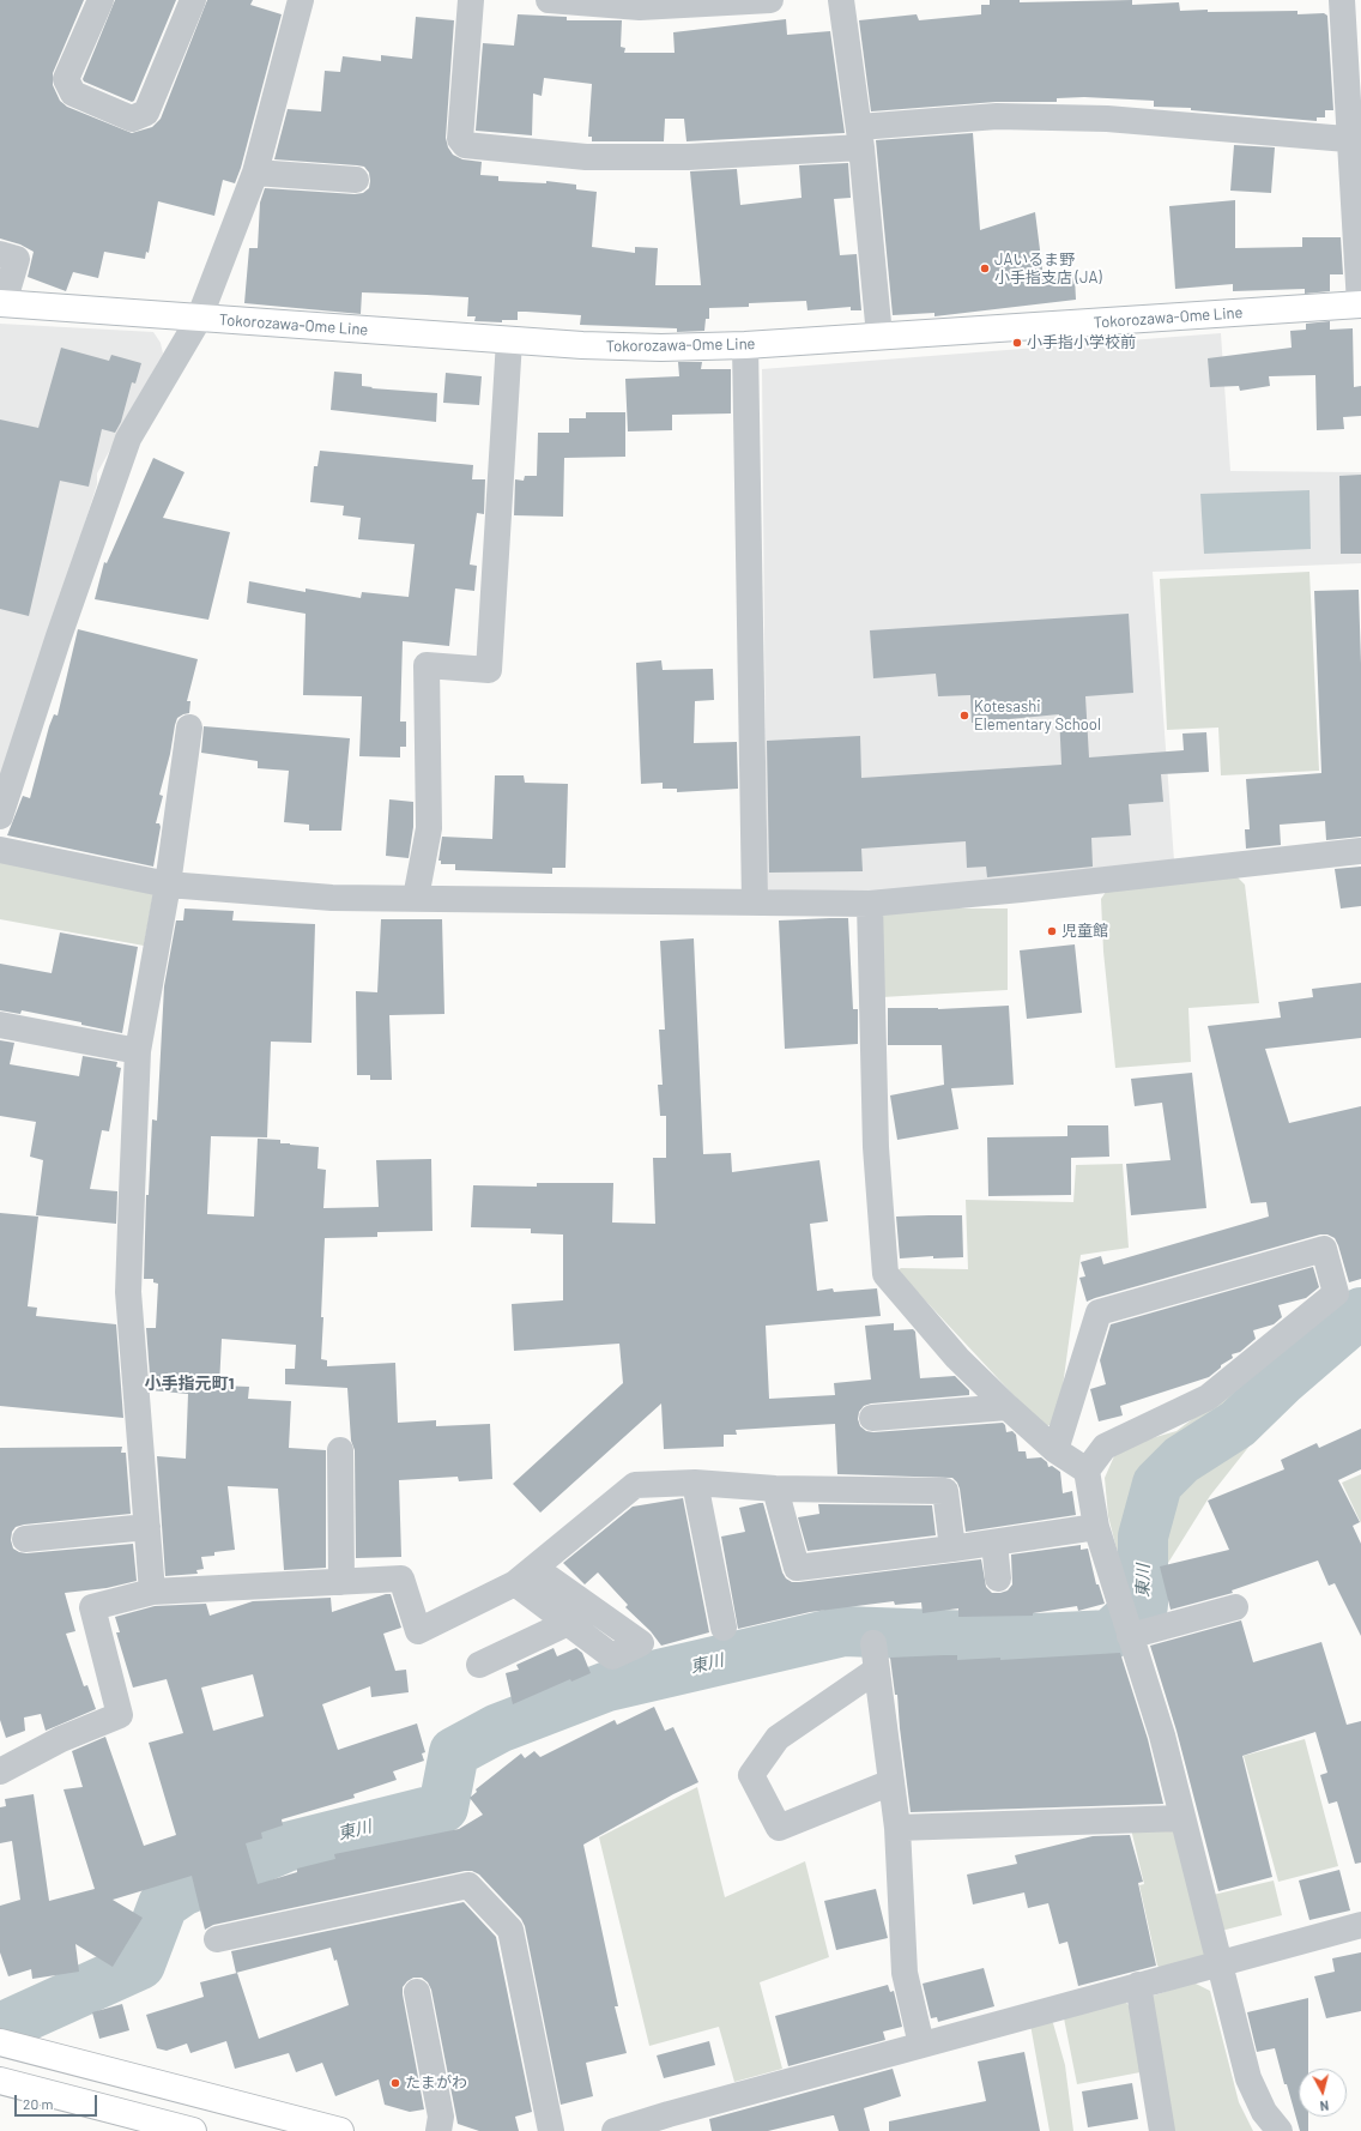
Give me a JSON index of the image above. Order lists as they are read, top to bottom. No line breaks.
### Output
{"streets":{"main road":["Tokorozawa-Ome Line"]},"districts":["小手指元町1"],"water":["東川"],"places":["JAいるま野 小手指支店 (JA)","小手指小学校前","Kotesashi Elementary School","児童館","たまがわ"],"scale_bar":"20 m","north":"bottom"}
